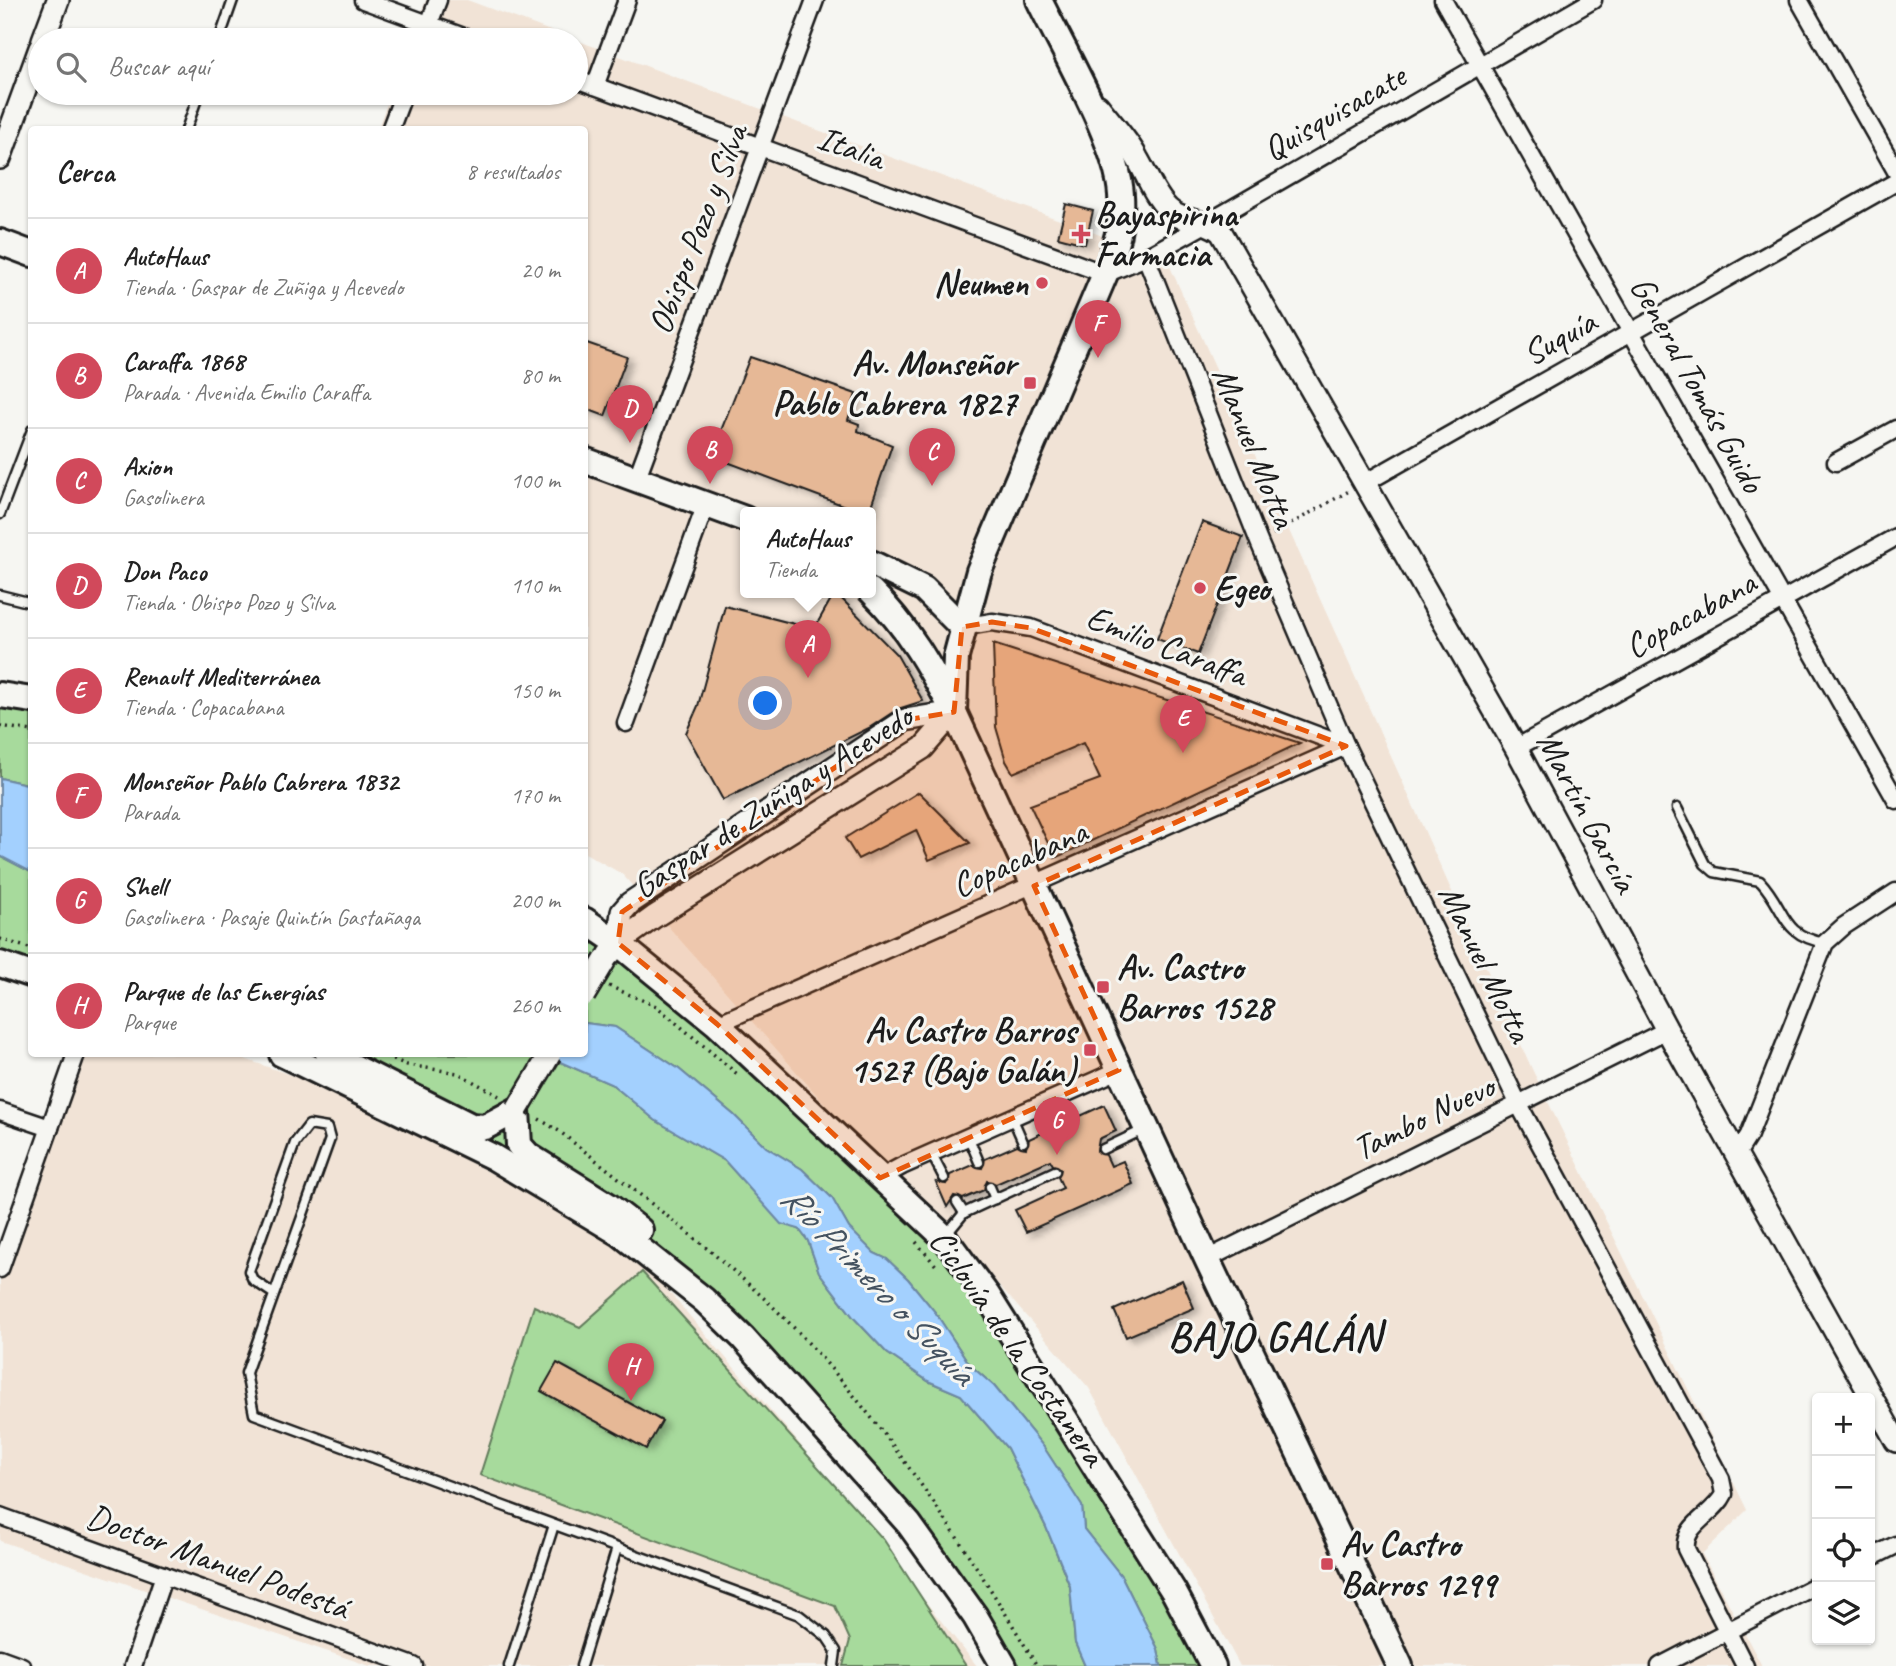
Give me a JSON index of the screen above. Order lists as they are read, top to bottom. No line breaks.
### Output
{"streets":{"main road":["Gaspar de Zuñiga y Acevedo","Martín García"],"street":["Quisquisacate","Italia","Obispo Pozo y Silva","Suquía","General Tomás Guido","Manuel Motta","Copacabana","Emilio Caraffa","Tambo Nuevo","Doctor Manuel Podestá"],"path":["Ciclovía de la Costanera"]},"crossings":[["Quisquisacate","Italia"],["Quisquisacate","General Tomás Guido"],["Quisquisacate","Manuel Motta"],["Quisquisacate","Martín García"],["Italia","Obispo Pozo y Silva"],["Suquía","General Tomás Guido"],["Suquía","Martín García"],["General Tomás Guido","Copacabana"],["Manuel Motta","Copacabana"],["Manuel Motta","Emilio Caraffa"],["Manuel Motta","Tambo Nuevo"],["Copacabana","Emilio Caraffa"],["Copacabana","Martín García"],["Martín García","Tambo Nuevo"]],"districts":["BAJO GALÁN"],"water":["Río Primero o Suquía"],"places":{"health":["Bayaspirina Farmacia"],"other":["Neumen","Egeo"],"transit":["Av. Monseñor Pablo Cabrera 1827","Av. Castro Barros 1528","Av Castro Barros 1527 (Bajo Galán)","Av Castro Barros 1299"]},"page":{"search":"Buscar aquí","heading":["Cerca","8 resultados"],"list":[{"mark":"A","name":"AutoHaus","note":"Tienda · Gaspar de Zuñiga y Acevedo","value":"20 m"},{"mark":"B","name":"Caraffa 1868","note":"Parada · Avenida Emilio Caraffa","value":"80 m"},{"mark":"C","name":"Axion","note":"Gasolinera","value":"100 m"},{"mark":"D","name":"Don Paco","note":"Tienda · Obispo Pozo y Silva","value":"110 m"},{"mark":"E","name":"Renault Mediterránea","note":"Tienda · Copacabana","value":"150 m"},{"mark":"F","name":"Monseñor Pablo Cabrera 1832","note":"Parada","value":"170 m"},{"mark":"G","name":"Shell","note":"Gasolinera · Pasaje Quintín Gastañaga","value":"200 m"},{"mark":"H","name":"Parque de las Energías","note":"Parque","value":"260 m"}],"pins":["F","D","B","C","A","E","G","H"],"popup":["AutoHaus","Tienda"],"map_buttons":["+","−"]}}
